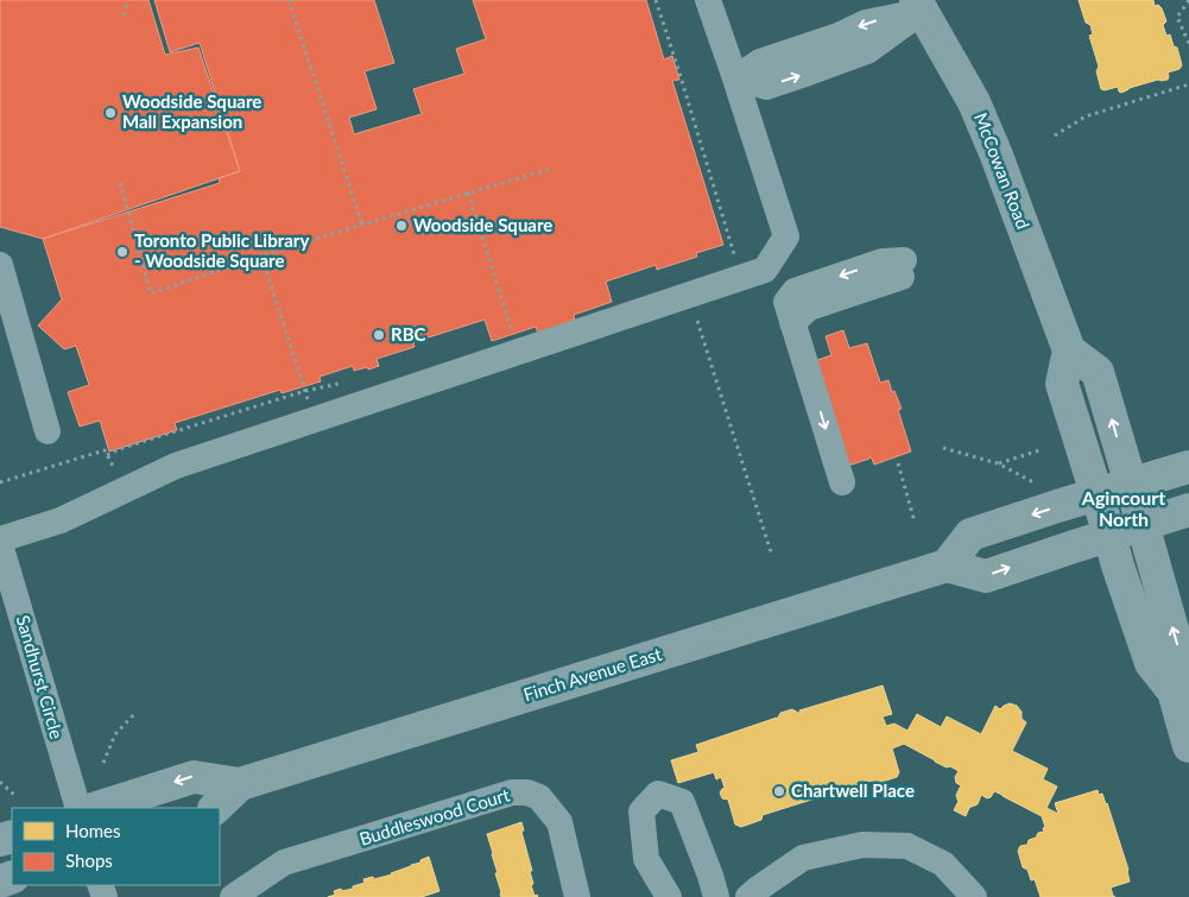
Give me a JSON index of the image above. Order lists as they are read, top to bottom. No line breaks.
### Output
{"streets":{"main road":["McCowan Road","Finch Avenue East"],"street":["Sandhurst Circle","Buddleswood Court"]},"districts":["Agincourt North"],"places":["Woodside Square Mall Expansion","Woodside Square","Toronto Public Library - Woodside Square","RBC","Chartwell Place"],"legend":["Homes","Shops"]}
